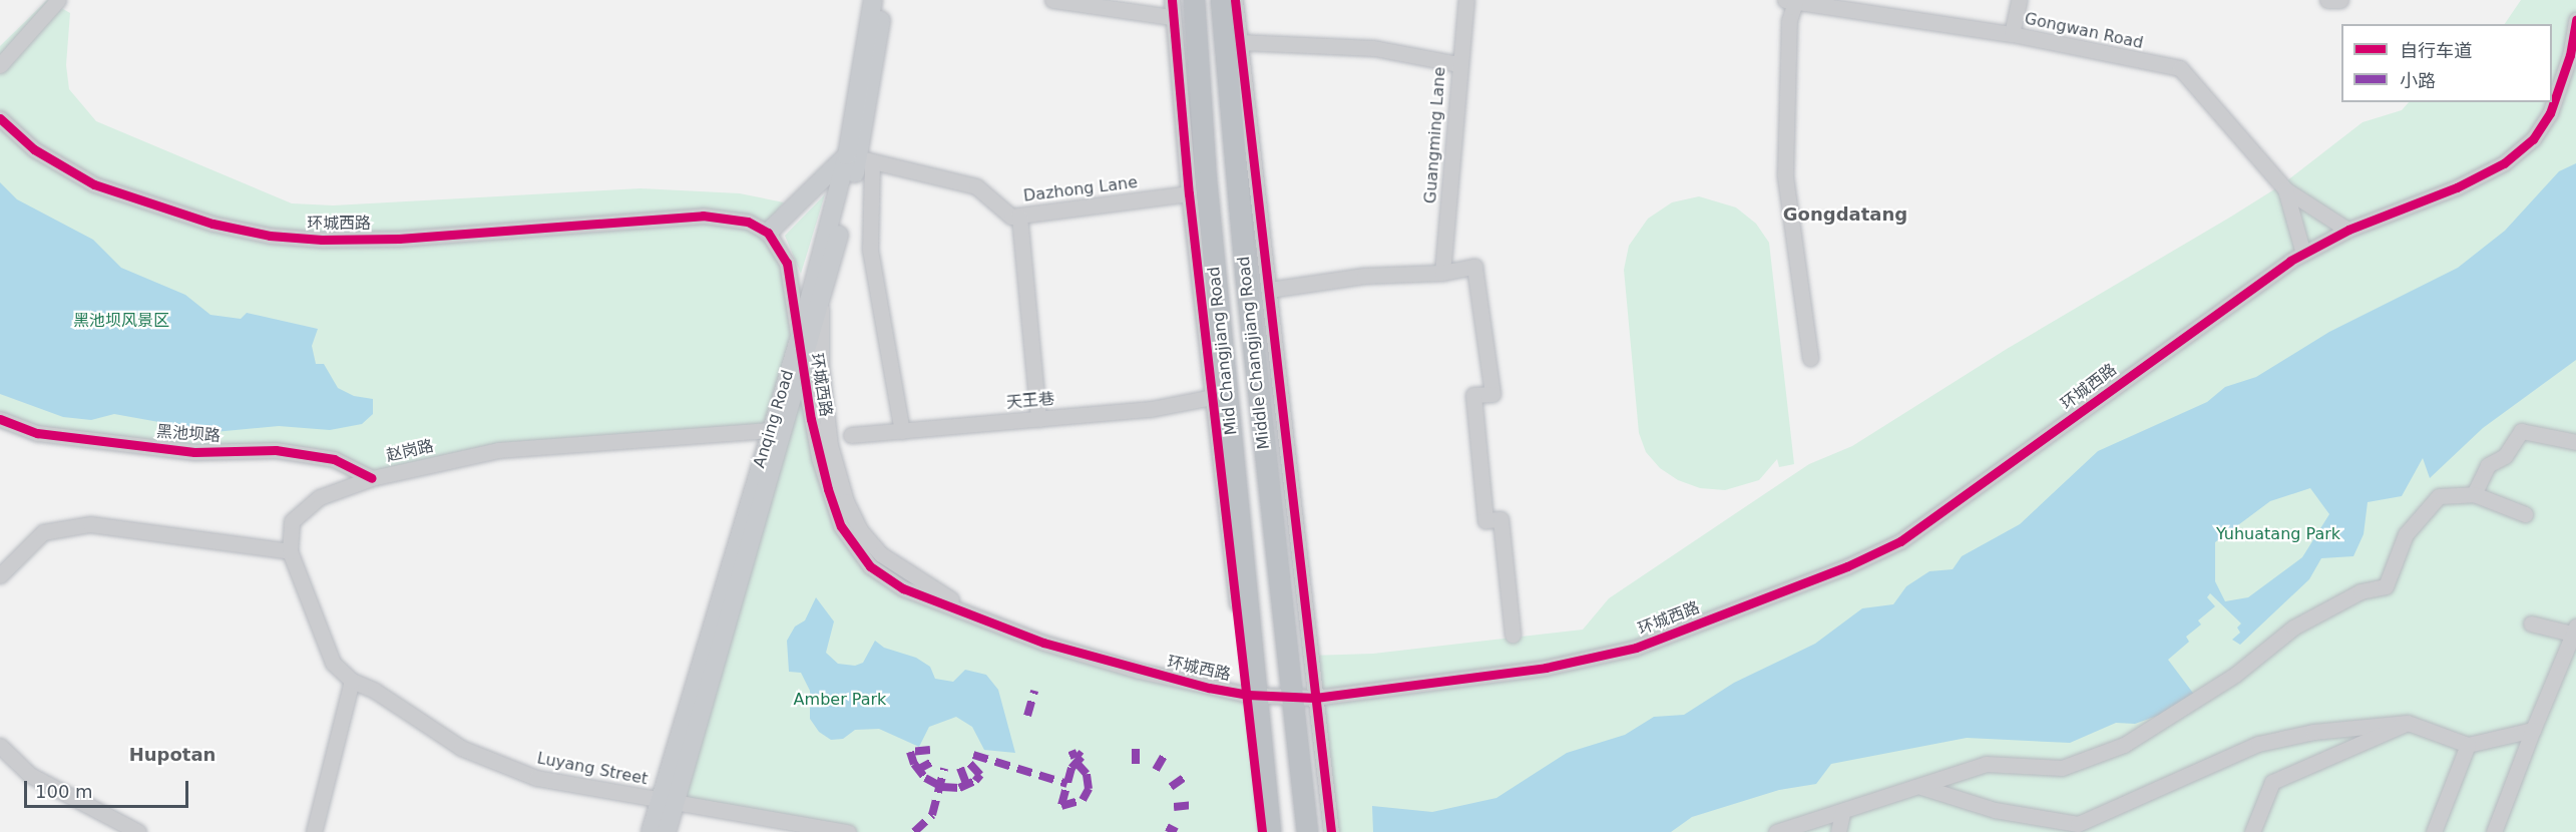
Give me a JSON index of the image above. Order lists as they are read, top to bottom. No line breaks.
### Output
{"streets":{"highway":["Mid Changjiang Road","Middle Changjiang Road"],"main road":["Anqing Road"],"street":["Gongwan Road","Guangming Lane","Dazhong Lane","环城西路","天王巷","黑池坝路","赵岗路","Luyang Street"]},"crossings":[["Dazhong Lane","Anqing Road"],["环城西路","Mid Changjiang Road"],["环城西路","Middle Changjiang Road"],["环城西路","Anqing Road"],["Anqing Road","赵岗路"],["Anqing Road","Luyang Street"],["黑池坝路","赵岗路"],["赵岗路","Luyang Street"]],"districts":["Gongdatang","Hupotan"],"parks":["黑池坝风景区","Yuhuatang Park","Amber Park"],"legend":["自行车道","小路"],"scale_bar":"100 m"}
